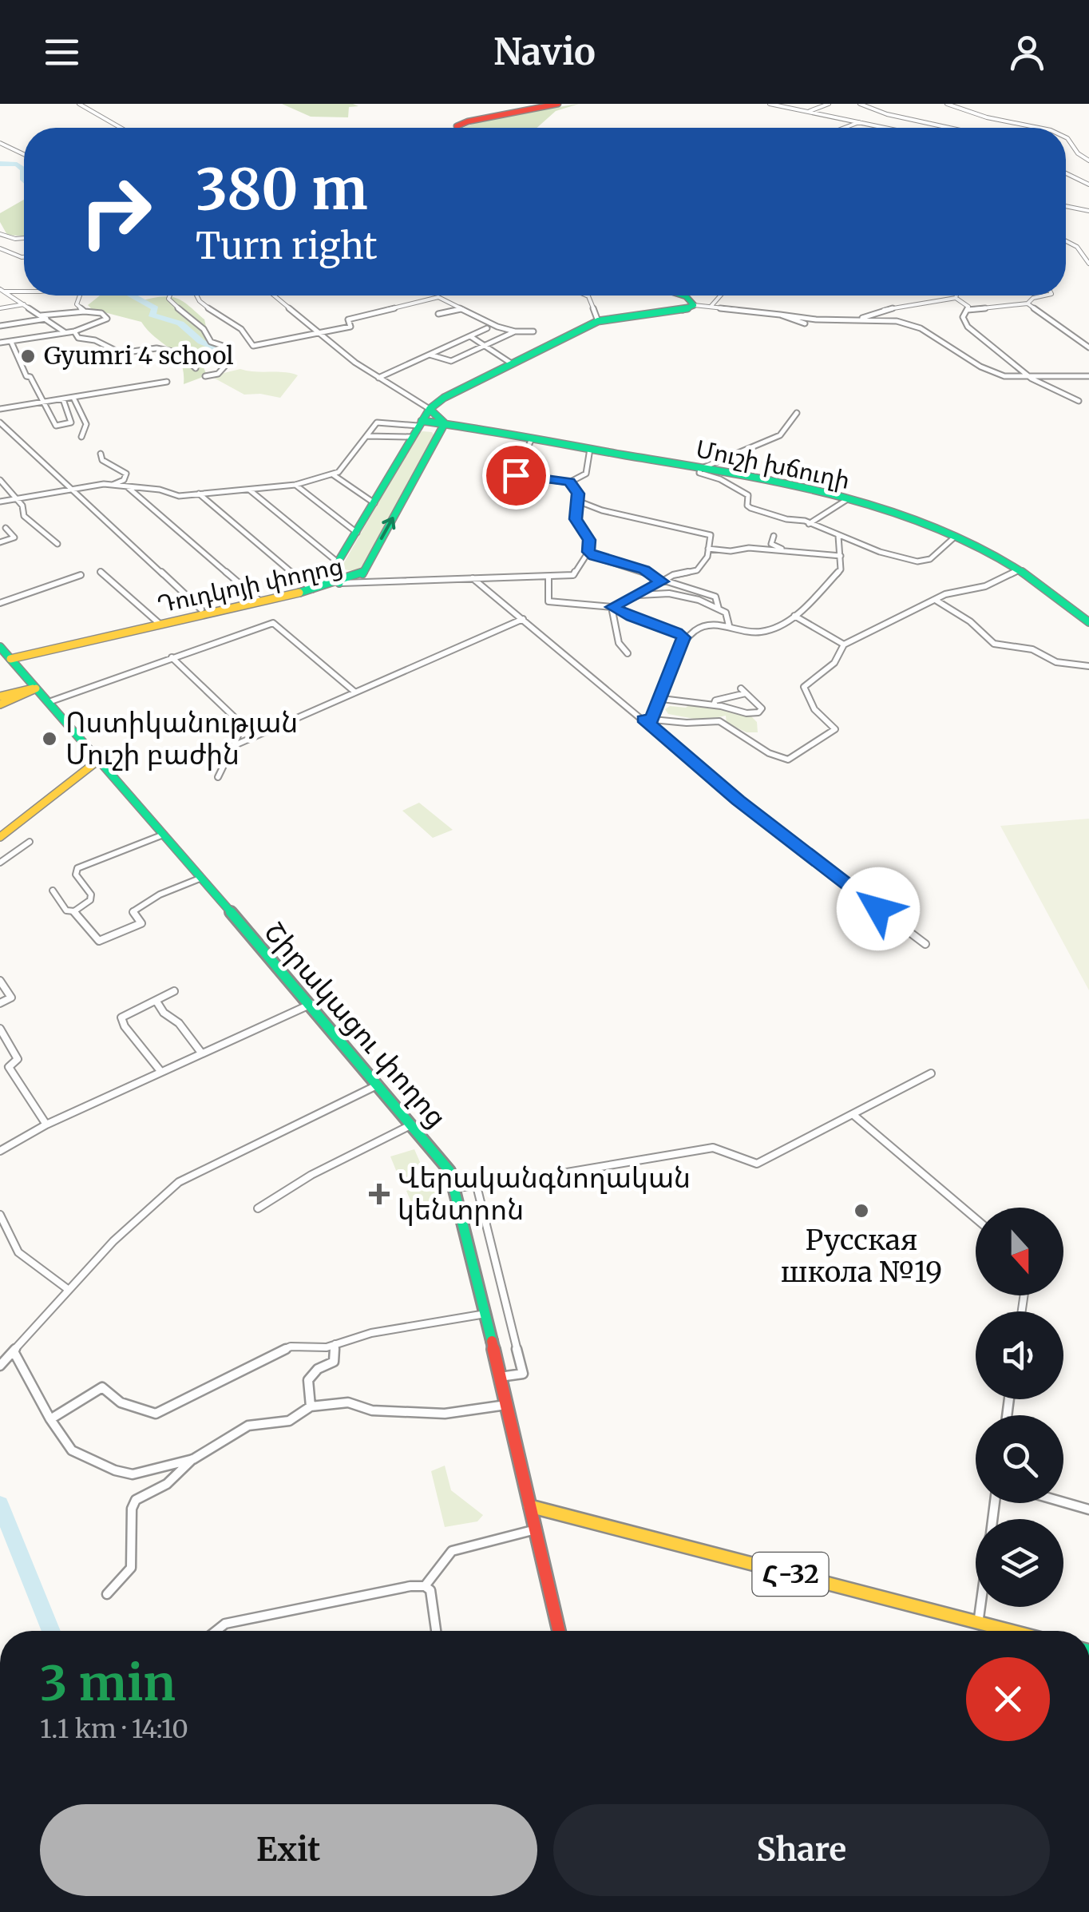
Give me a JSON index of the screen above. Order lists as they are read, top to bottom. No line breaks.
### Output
{"streets":{"street":["Մուշի խճուղի","Դուդկոյի փողոց","Շիրակացու փողոց","Հ-32"]},"crossings":[["Դուդկոյի փողոց","Շիրակացու փողոց"],["Շիրակացու փողոց","Հ-32"]],"places":{"other":["Gyumri 4 school","Ոստիկանության Մուշի բաժին","Русская школа №19"],"health":["Վերականգնողական կենտրոն"]},"north":"bottom","page":{"header":"Navio","turn":["380 m","Turn right"],"heading":["3 min","1.1 km · 14:10"],"buttons":["Exit","Share"]}}
